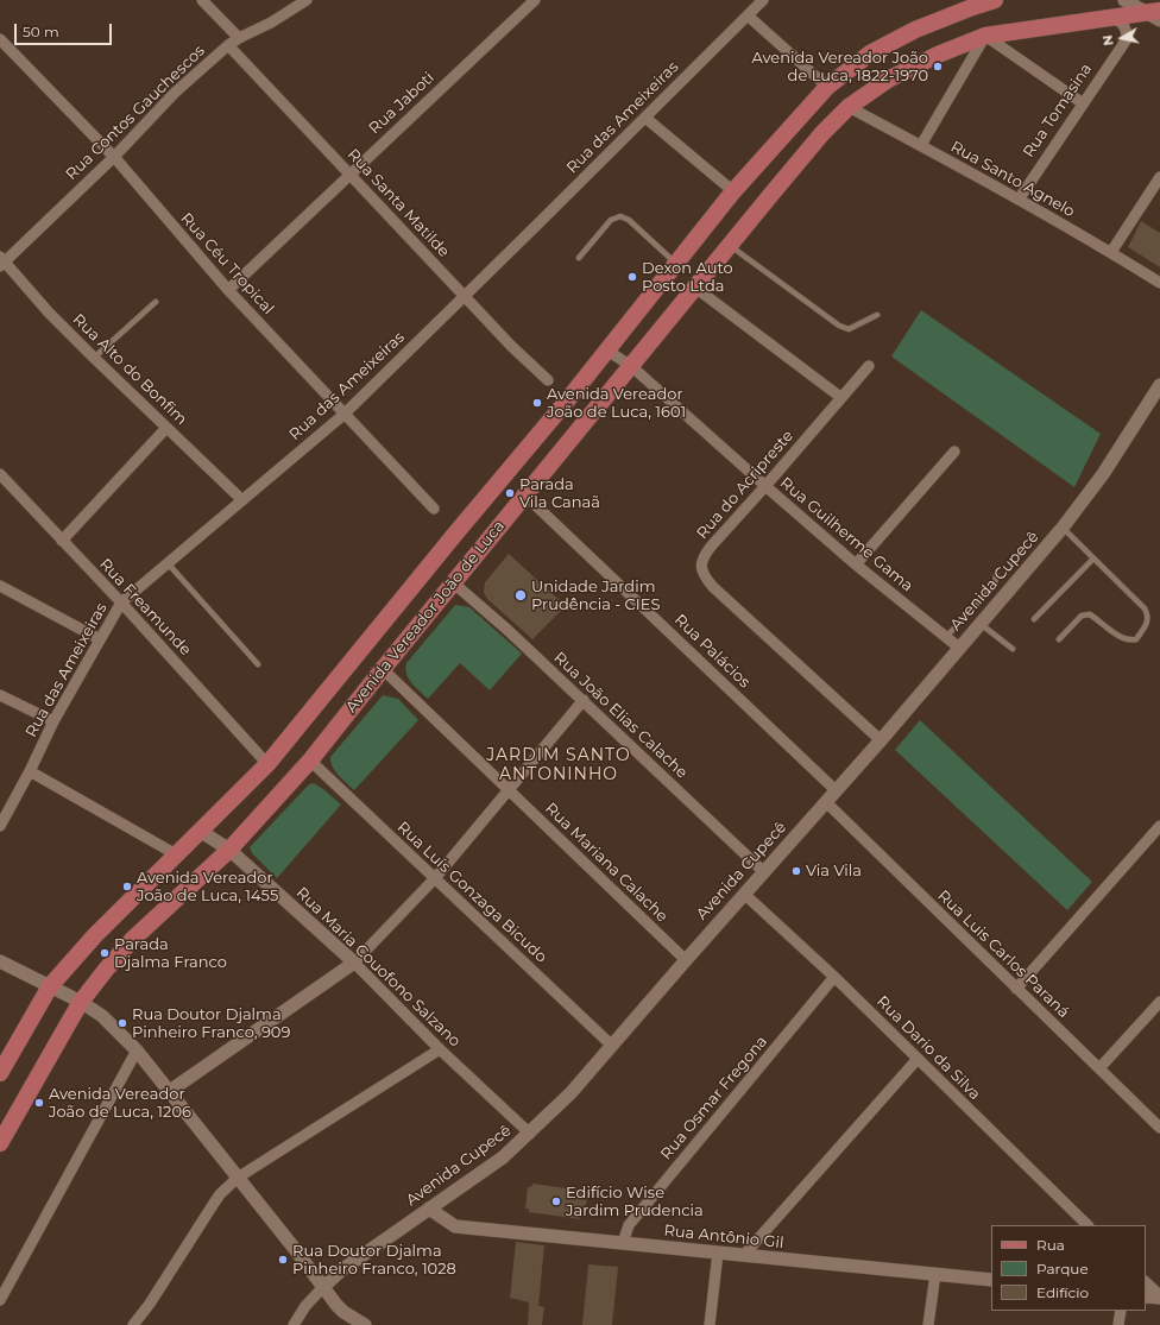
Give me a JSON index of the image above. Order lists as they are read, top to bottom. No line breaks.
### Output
{"streets":{"main road":["Avenida Vereador João de Luca"],"street":["Rua Jaboti","Rua Tomasina","Rua Contos Gauchescos","Rua das Ameixeiras","Rua Santo Agnelo","Rua Santa Matilde","Rua Céu Tropical","Rua Alto do Bonfim","Rua do Acripreste","Rua Guilherme Gama","Avenida Cupecê","Rua Freamunde","Rua Palácios","Rua João Elias Calache","Rua Mariana Calache","Rua Luís Gonzaga Bicudo","Rua Luis Carlos Paraná","Rua Maria Couofono Salzano","Rua Dario da Silva","Rua Osmar Fregona","Rua Antônio Gil"]},"crossings":[["Rua Jaboti","Rua Santa Matilde"],["Rua Jaboti","Rua Céu Tropical"],["Rua Tomasina","Rua Santo Agnelo"],["Rua Tomasina","Avenida Vereador João de Luca"],["Rua Contos Gauchescos","Rua Santa Matilde"],["Rua Contos Gauchescos","Rua Céu Tropical"],["Rua Contos Gauchescos","Rua Alto do Bonfim"],["Rua das Ameixeiras","Rua Santa Matilde"],["Rua das Ameixeiras","Rua Céu Tropical"],["Rua das Ameixeiras","Rua Alto do Bonfim"],["Rua das Ameixeiras","Rua Freamunde"],["Rua Santo Agnelo","Avenida Vereador João de Luca"],["Rua do Acripreste","Rua Guilherme Gama"],["Rua do Acripreste","Avenida Cupecê"],["Rua Guilherme Gama","Avenida Cupecê"],["Rua Guilherme Gama","Avenida Vereador João de Luca"],["Avenida Cupecê","Rua Palácios"],["Avenida Cupecê","Rua João Elias Calache"],["Avenida Cupecê","Rua Mariana Calache"],["Avenida Cupecê","Rua Luís Gonzaga Bicudo"],["Avenida Cupecê","Rua Luis Carlos Paraná"],["Avenida Cupecê","Rua Maria Couofono Salzano"],["Avenida Cupecê","Rua Dario da Silva"],["Avenida Cupecê","Rua Antônio Gil"],["Rua Freamunde","Avenida Vereador João de Luca"],["Avenida Vereador João de Luca","Rua Palácios"],["Avenida Vereador João de Luca","Rua João Elias Calache"],["Avenida Vereador João de Luca","Rua Mariana Calache"],["Avenida Vereador João de Luca","Rua Luís Gonzaga Bicudo"],["Avenida Vereador João de Luca","Rua Maria Couofono Salzano"],["Rua Dario da Silva","Rua Osmar Fregona"],["Rua Osmar Fregona","Rua Antônio Gil"]],"districts":["JARDIM SANTO ANTONINHO"],"places":["Avenida Vereador João de Luca, 1822-1970","Dexon Auto Posto Ltda","Avenida Vereador João de Luca, 1601","Parada Vila Canaã","Unidade Jardim Prudência - CIES","Via Vila","Avenida Vereador João de Luca, 1455","Parada Djalma Franco","Rua Doutor Djalma Pinheiro Franco, 909","Avenida Vereador João de Luca, 1206","Edifício Wise Jardim Prudencia","Rua Doutor Djalma Pinheiro Franco, 1028"],"legend":["Rua","Parque","Edifício"],"scale_bar":"50 m","north":"left"}
